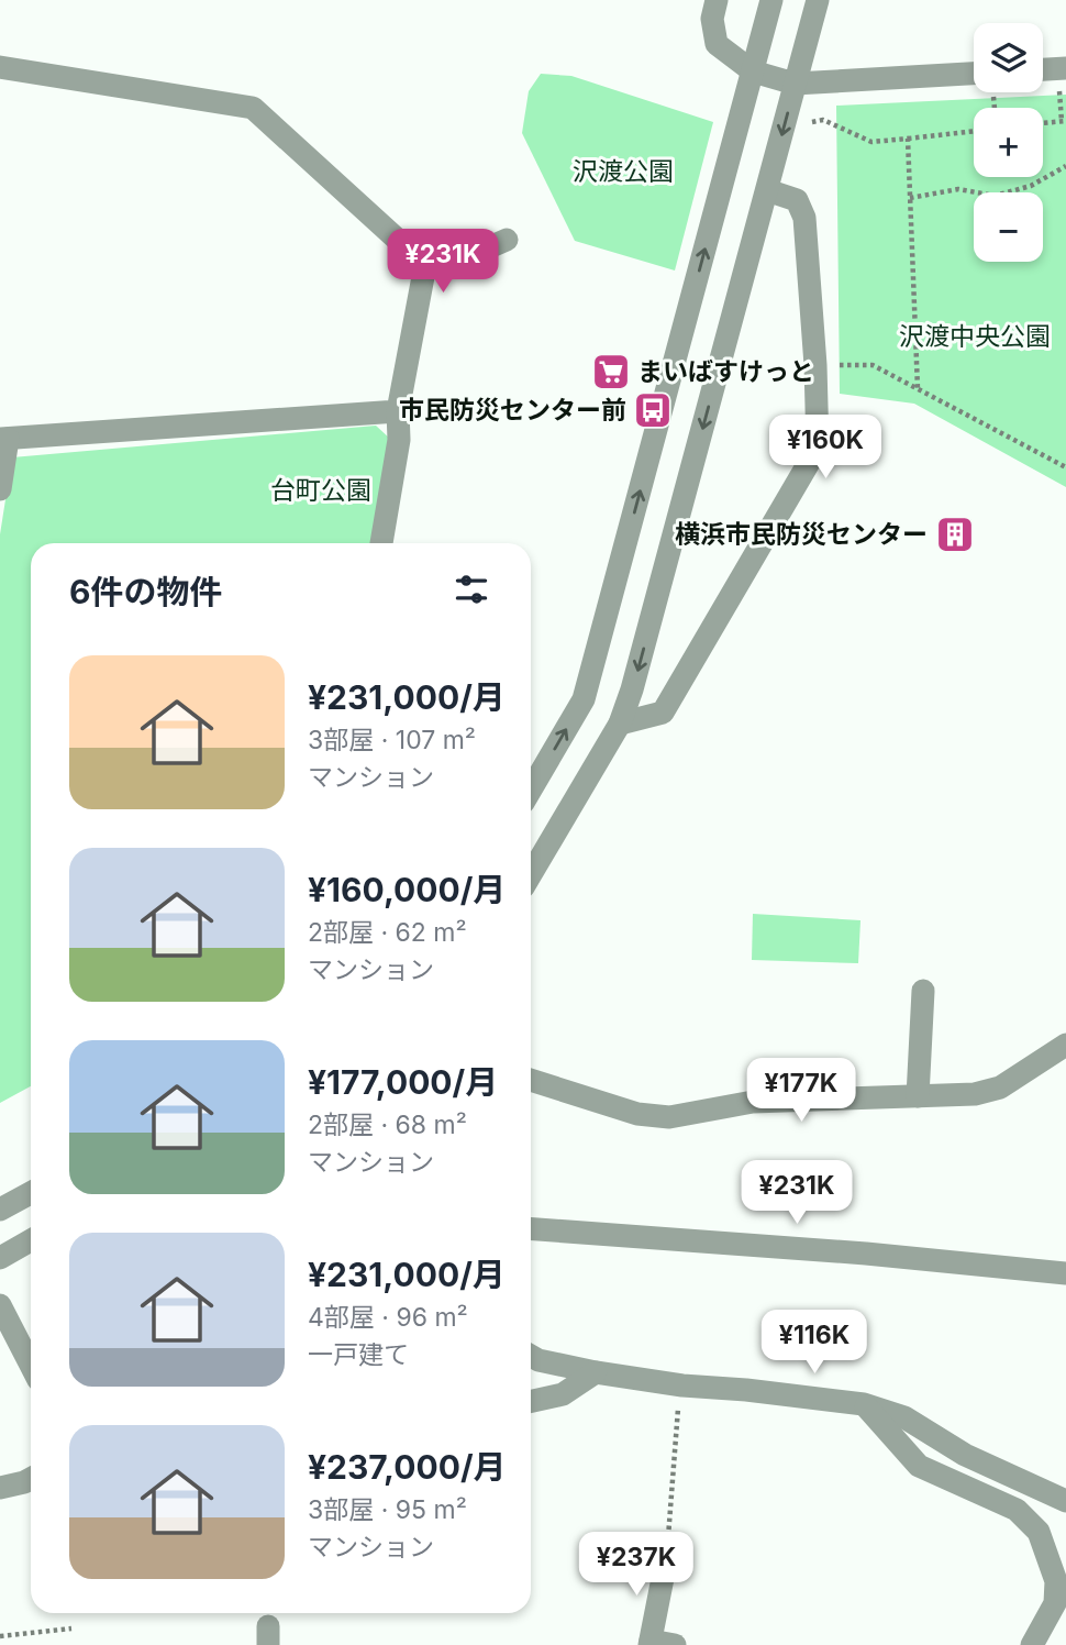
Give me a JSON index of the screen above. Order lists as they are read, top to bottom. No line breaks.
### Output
{"parks":["沢渡公園","沢渡中央公園","台町公園"],"places":{"supermarket":["まいばすけっと"],"bus stop":["市民防災センター前"],"building":["横浜市民防災センター"]},"page":{"map_buttons":["+","−"],"price":["¥231K","¥160K","¥177K","¥231K","¥116K","¥237K"],"heading":"6件の物件","list":[{"name":"¥231,000/月","note":"3部屋 · 107 m² · マンション"},{"name":"¥160,000/月","note":"2部屋 · 62 m² · マンション"},{"name":"¥177,000/月","note":"2部屋 · 68 m² · マンション"},{"name":"¥231,000/月","note":"4部屋 · 96 m² · 一戸建て"},{"name":"¥237,000/月","note":"3部屋 · 95 m² · マンション"}]}}
